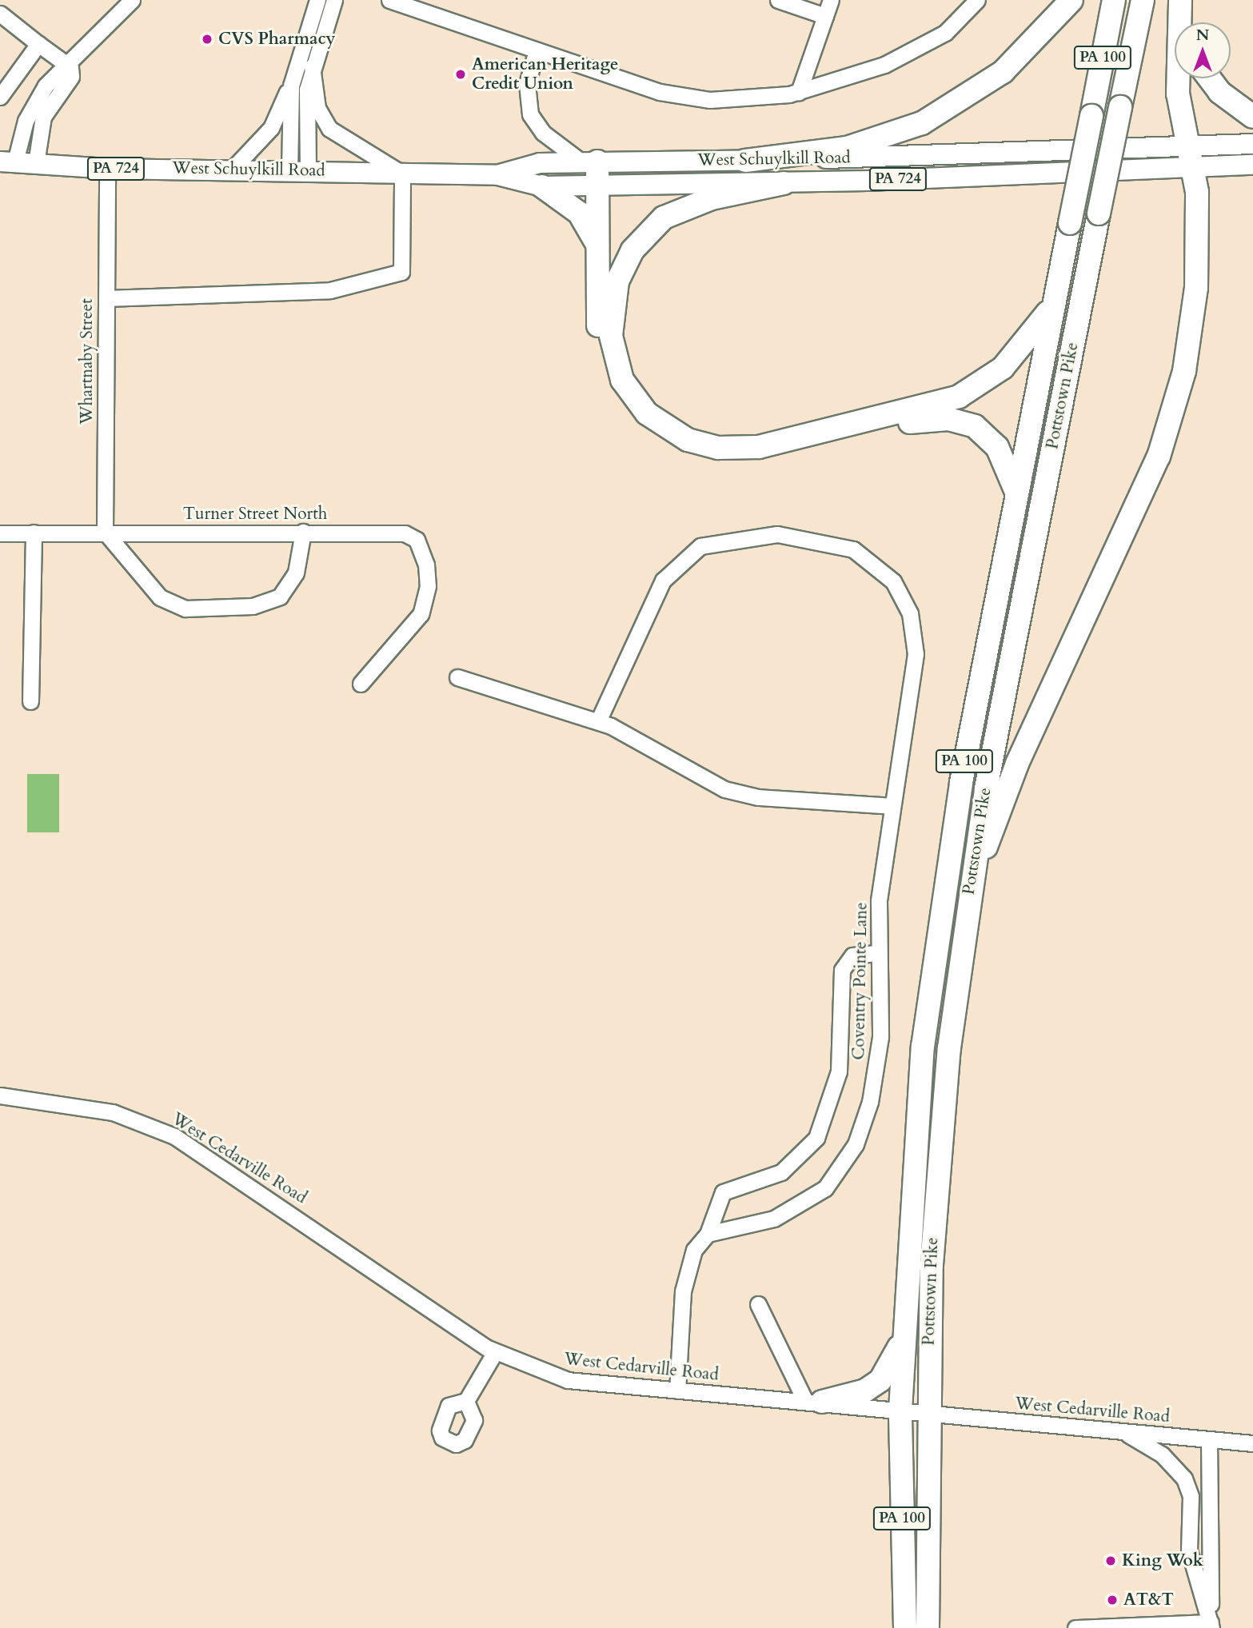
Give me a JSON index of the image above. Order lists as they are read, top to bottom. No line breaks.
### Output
{"streets":{"highway":["PA 100","Pottstown Pike"],"main road":["West Schuylkill Road","PA 724"],"street":["Whartnaby Street","Turner Street North","Coventry Pointe Lane","West Cedarville Road"]},"crossings":[["West Schuylkill Road","Whartnaby Street"],["Whartnaby Street","Turner Street North"],["Pottstown Pike","West Cedarville Road"]],"places":["CVS Pharmacy","American Heritage Credit Union","King Wok","AT&T"],"north":"top"}
